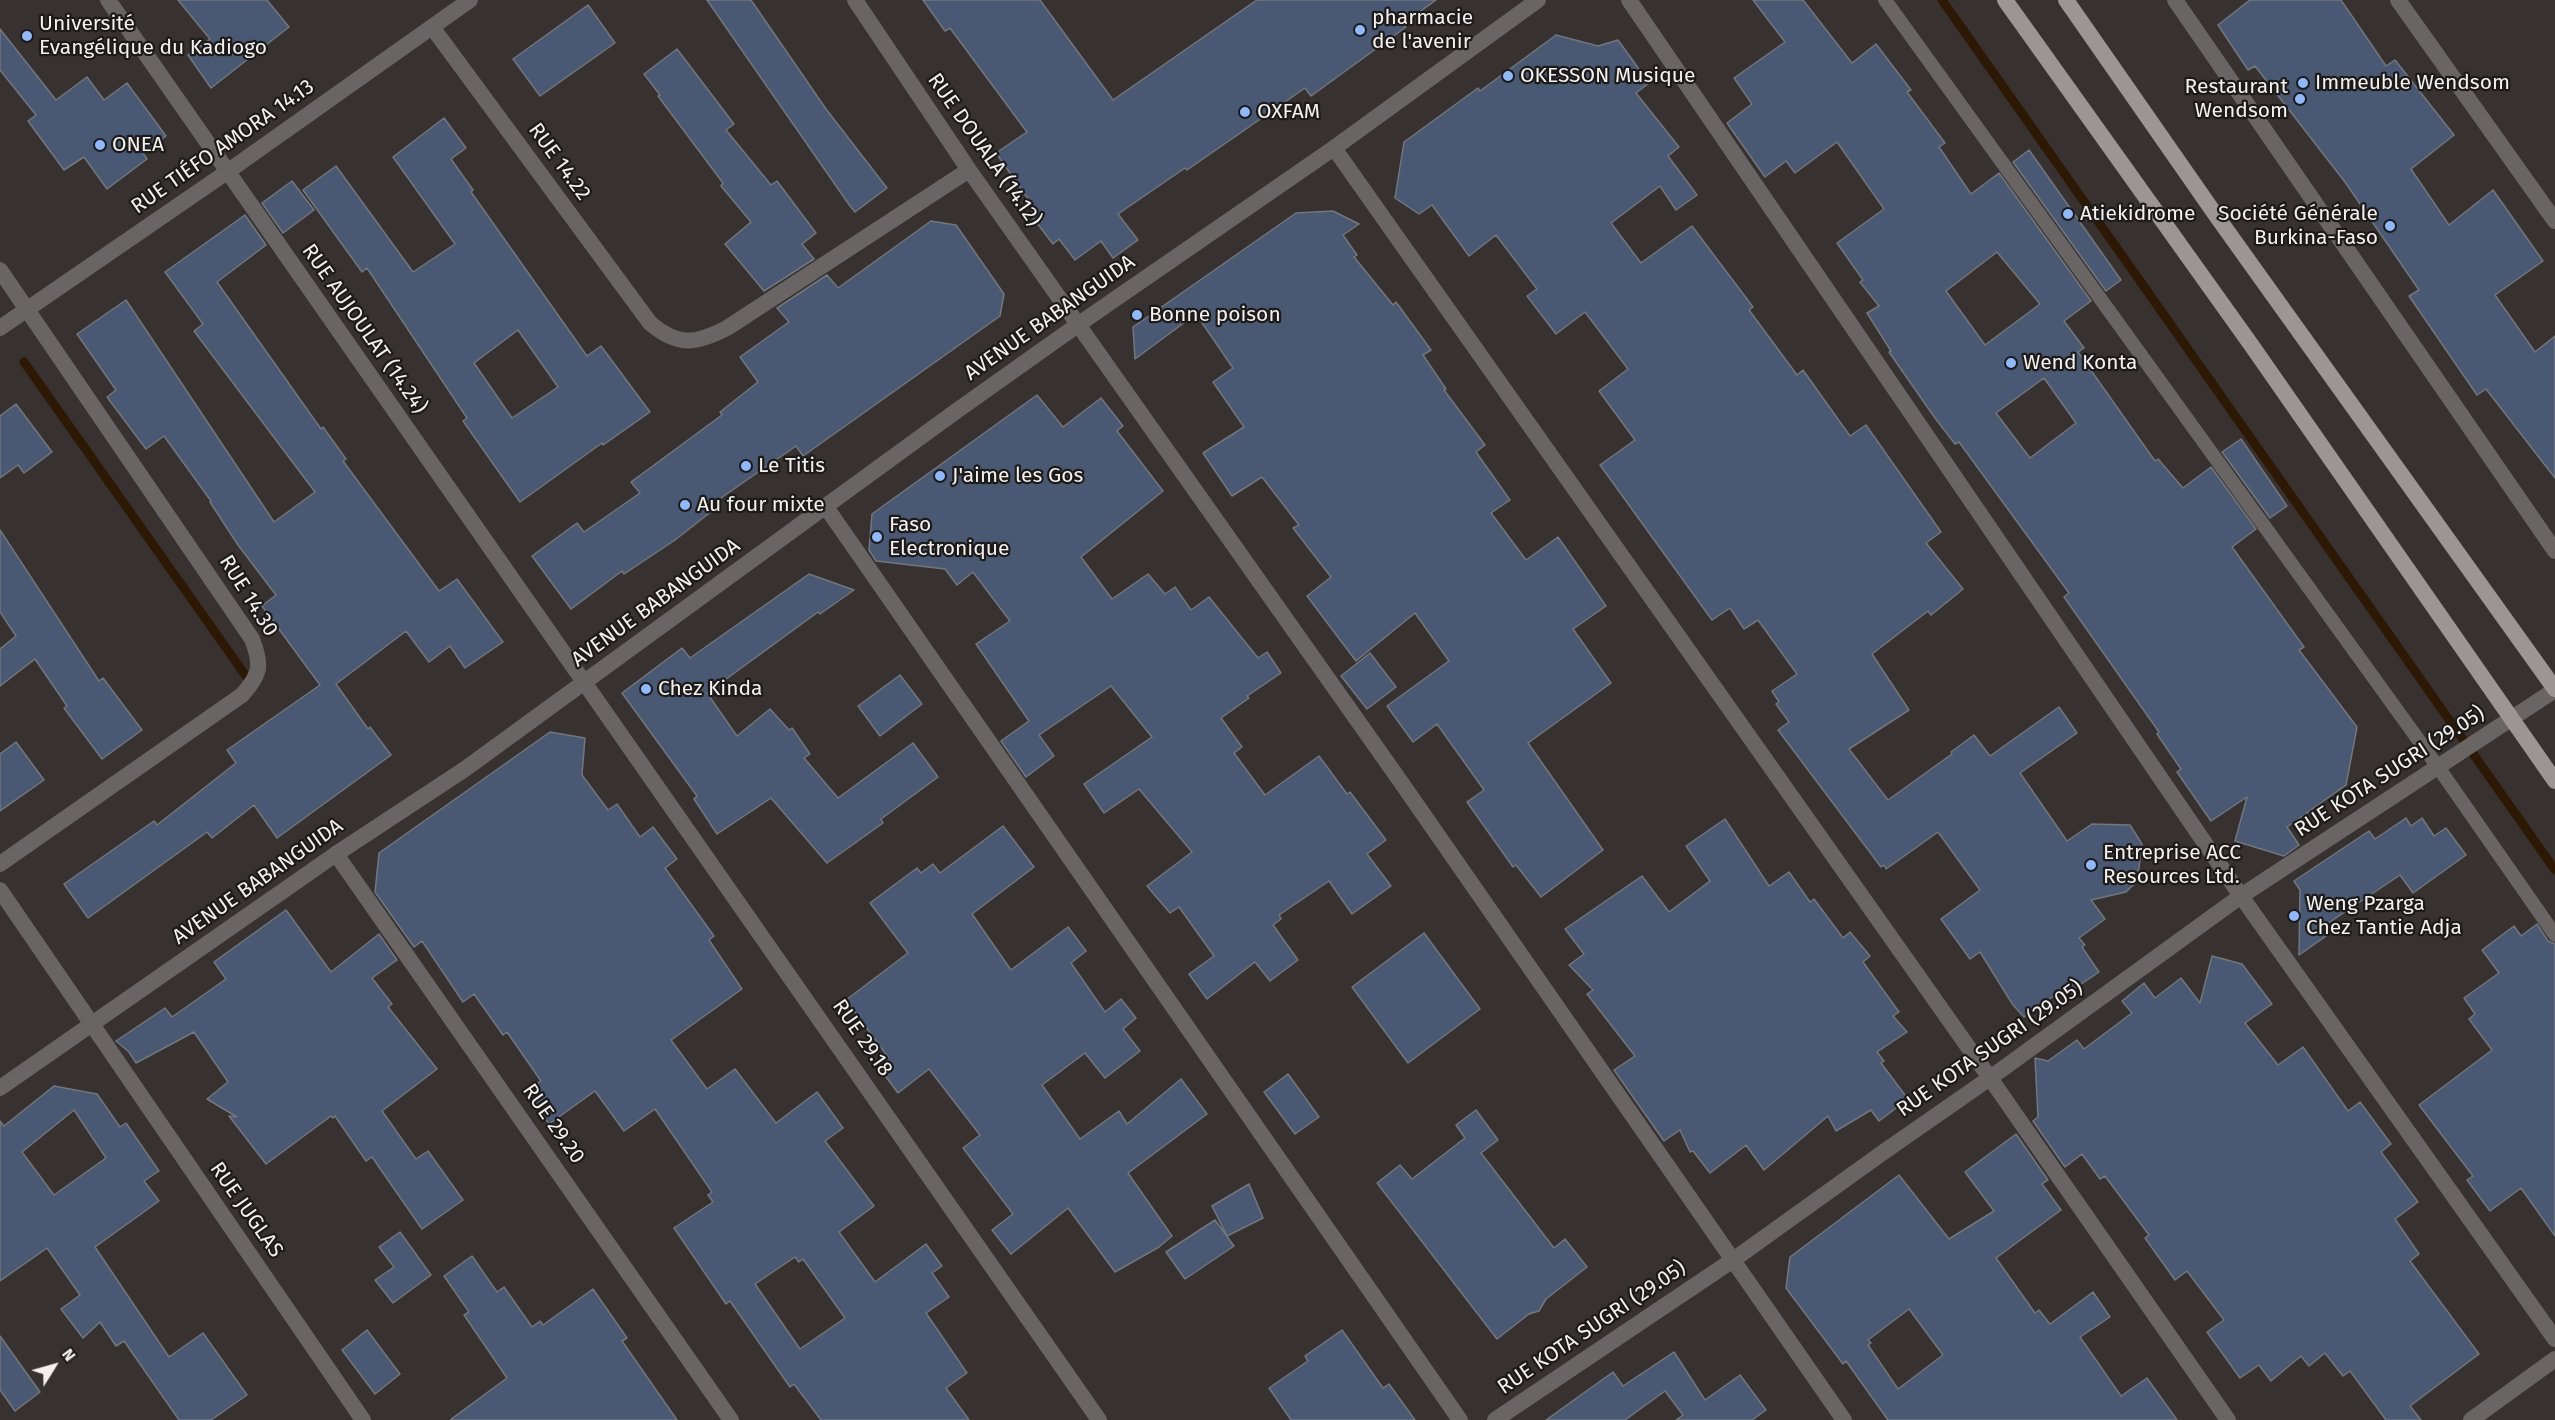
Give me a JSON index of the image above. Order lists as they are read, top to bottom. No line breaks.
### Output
{"streets":{"street":["RUE TIÉFO AMORA 14.13","RUE DOUALA (14.12)","RUE 14.22","AVENUE BABANGUIDA","RUE AUJOULAT (14.24)","RUE 14.30","RUE KOTA SUGRI (29.05)","RUE 29.18","RUE 29.20","RUE JUGLAS"]},"crossings":[["RUE TIÉFO AMORA 14.13","RUE 14.22"],["RUE TIÉFO AMORA 14.13","RUE AUJOULAT (14.24)"],["RUE TIÉFO AMORA 14.13","RUE 14.30"],["RUE DOUALA (14.12)","RUE 14.22"],["RUE DOUALA (14.12)","AVENUE BABANGUIDA"],["RUE DOUALA (14.12)","RUE KOTA SUGRI (29.05)"],["AVENUE BABANGUIDA","RUE AUJOULAT (14.24)"],["AVENUE BABANGUIDA","RUE 29.18"],["AVENUE BABANGUIDA","RUE 29.20"],["AVENUE BABANGUIDA","RUE JUGLAS"],["RUE AUJOULAT (14.24)","RUE 29.18"]],"places":["pharmacie de l'avenir","Université Evangélique du Kadiogo","OKESSON Musique","Immeuble Wendsom","Restaurant Wendsom","OXFAM","ONEA","Atiekidrome","Société Générale Burkina-Faso","Bonne poison","Wend Konta","Le Titis","J'aime les Gos","Au four mixte","Faso Electronique","Chez Kinda","Entreprise ACC Resources Ltd.","Weng Pzarga Chez Tantie Adja"],"north":"top right"}
